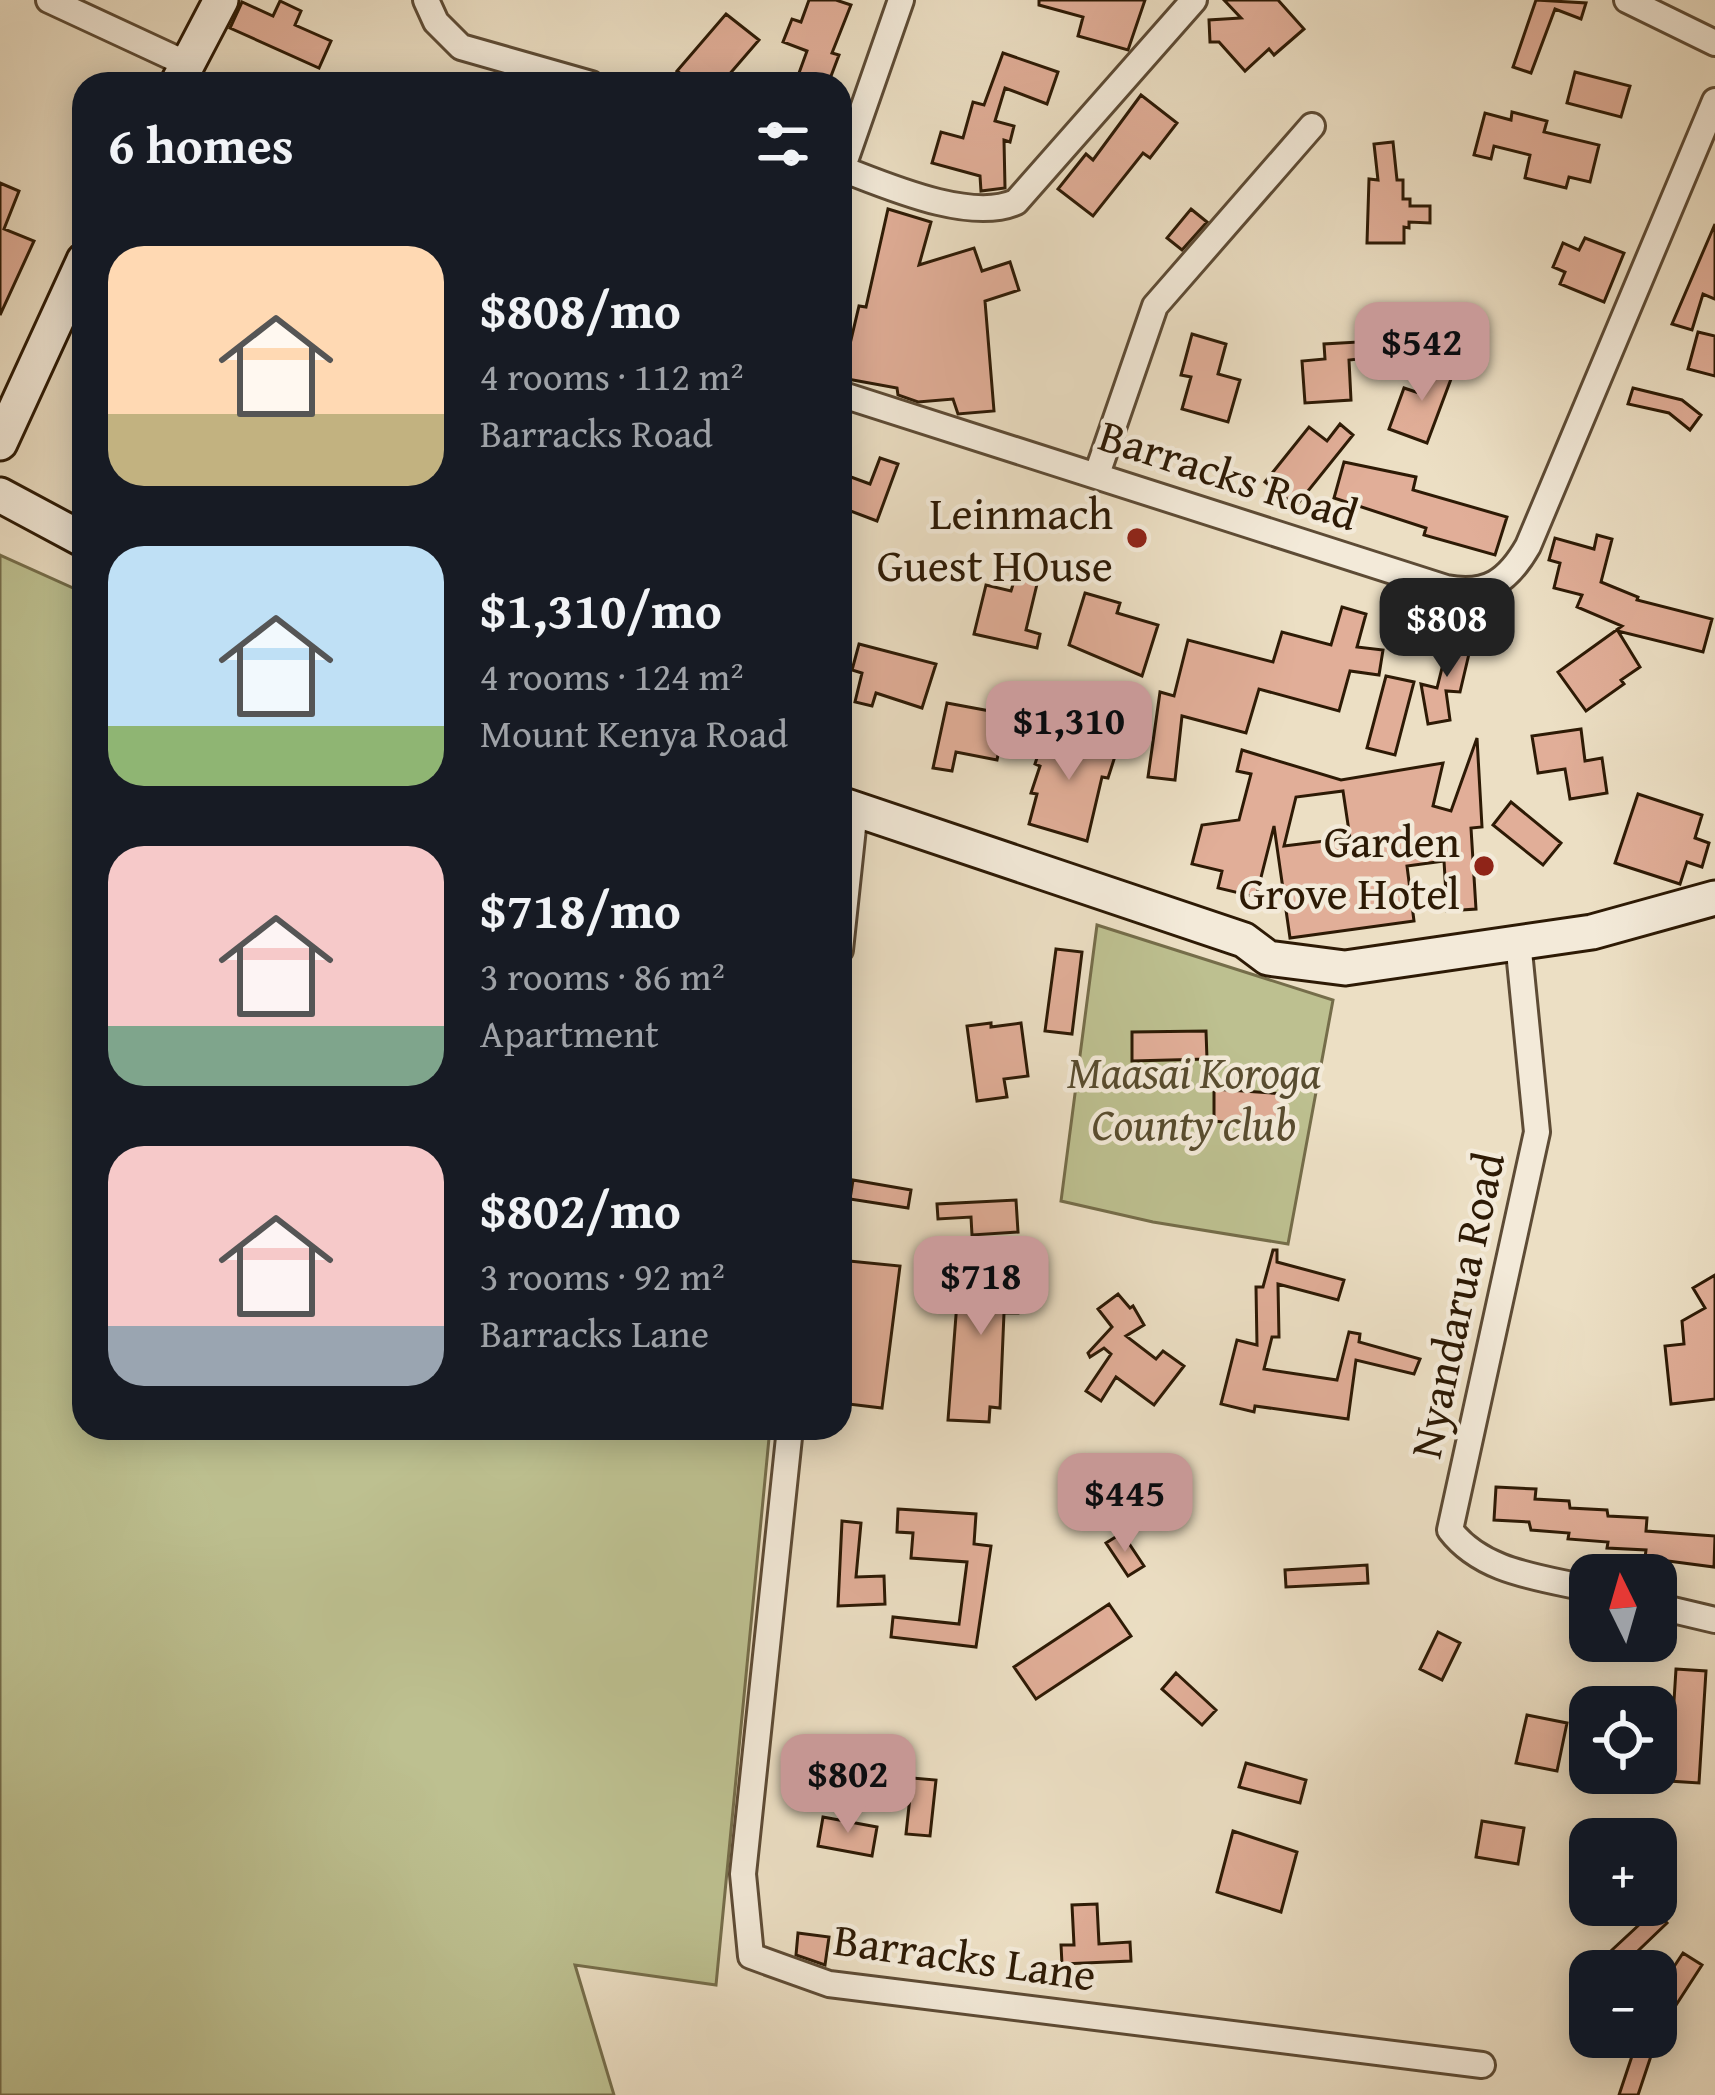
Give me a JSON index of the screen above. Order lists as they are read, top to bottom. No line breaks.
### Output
{"streets":{"street":["Barracks Road","Nyandarua Road","Barracks Lane"]},"parks":["Maasai Koroga County club"],"places":["Leinmach Guest HOuse","Garden Grove Hotel"],"north":"top","page":{"heading":"6 homes","list":[{"name":"$808/mo","note":"4 rooms · 112 m² · Barracks Road"},{"name":"$1,310/mo","note":"4 rooms · 124 m² · Mount Kenya Road"},{"name":"$718/mo","note":"3 rooms · 86 m² · Apartment"},{"name":"$802/mo","note":"3 rooms · 92 m² · Barracks Lane"}],"price":["$542","$808","$1,310","$718","$445","$802"],"map_buttons":["+","−"]}}
